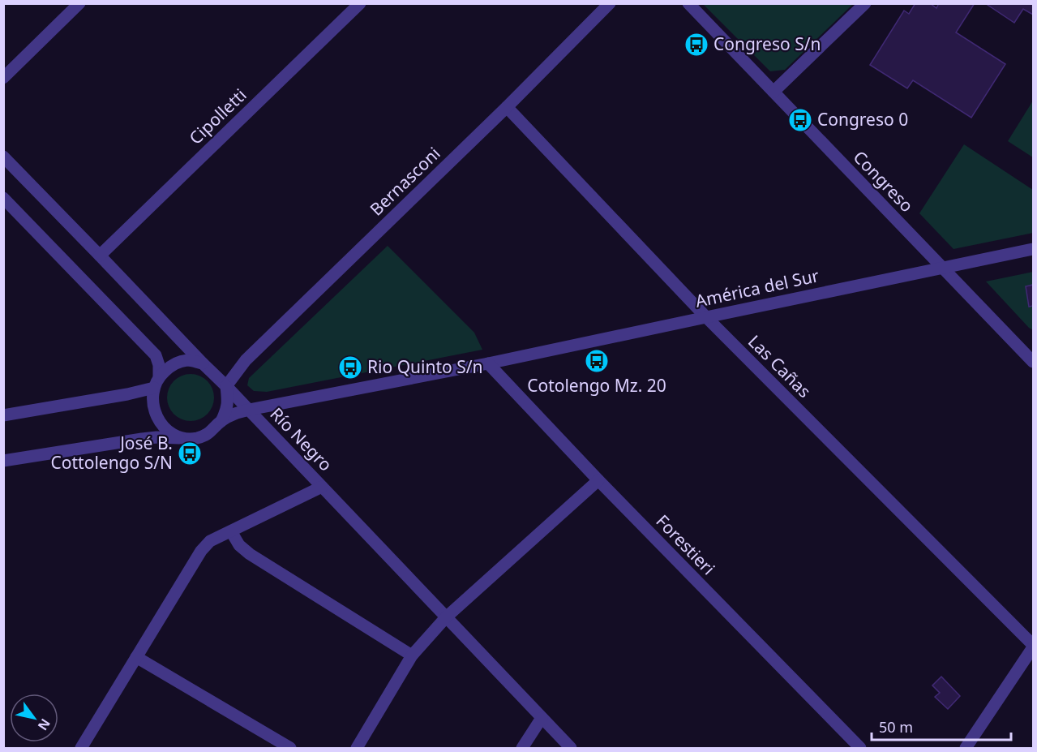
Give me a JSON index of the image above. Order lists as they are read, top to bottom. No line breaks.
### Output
{"streets":{"street":["Cipolletti","Bernasconi","Congreso","América del Sur","Las Cañas","Río Negro","Forestieri"]},"crossings":[["Cipolletti","Río Negro"],["Bernasconi","América del Sur"],["Bernasconi","Las Cañas"],["Bernasconi","Río Negro"],["Congreso","América del Sur"],["América del Sur","Las Cañas"],["América del Sur","Río Negro"],["América del Sur","Forestieri"]],"places":{"bus stop":["Congreso S/n","Congreso 0","Cotolengo Mz. 20","Rio Quinto S/n","José B. Cottolengo S/N"]},"scale_bar":"50 m","north":"bottom right"}
